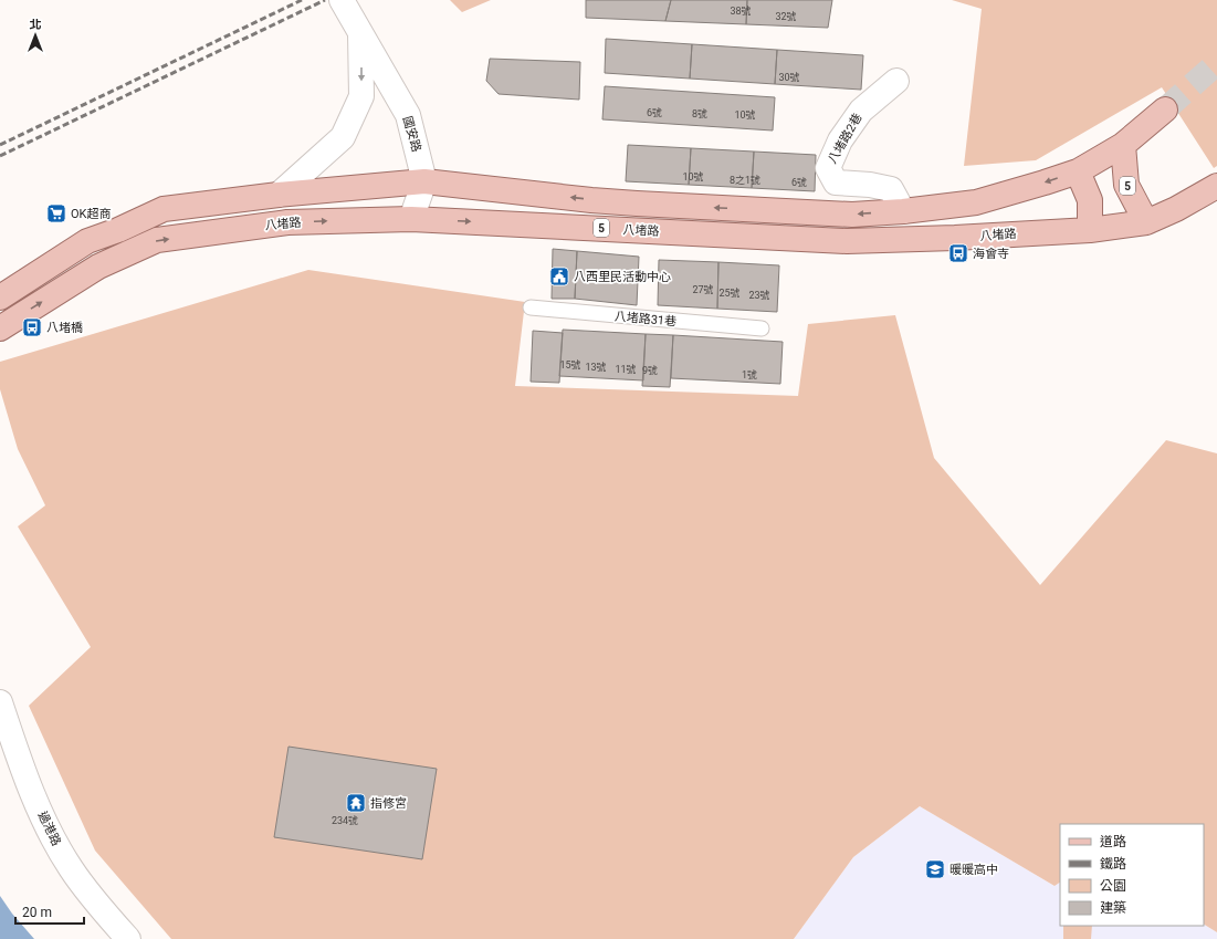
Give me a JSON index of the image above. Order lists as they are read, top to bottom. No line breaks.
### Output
{"streets":{"main road":["5","八堵路"],"street":["國安路","八堵路2巷","過港路"],"lane":["八堵路31巷"]},"crossings":[["國安路","5"],["八堵路2巷","5"],["5","八堵路"]],"places":{"supermarket":["OK超商"],"bus stop":["海會寺","八堵橋"],"public building":["八西里民活動中心"],"temple":["指修宮"],"school or university":["暖暖高中"]},"house_numbers":["38號","32號","30號","6號","8號","10號","10號","8之1號","6號","27號","25號","23號","15號","13號","11號","9號","1號","234號"],"legend":["道路","鐵路","公園","建築"],"scale_bar":"20 m","north":"top"}
